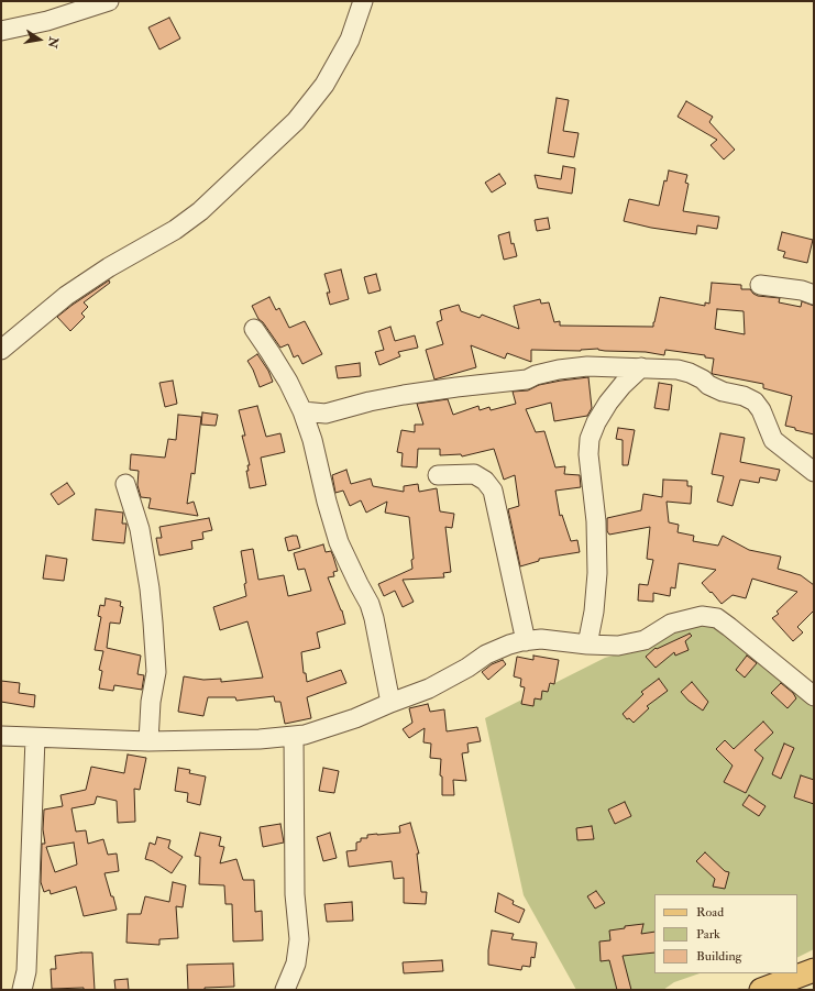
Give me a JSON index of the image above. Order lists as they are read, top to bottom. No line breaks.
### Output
{"legend":["Road","Park","Building"],"north":"right"}
